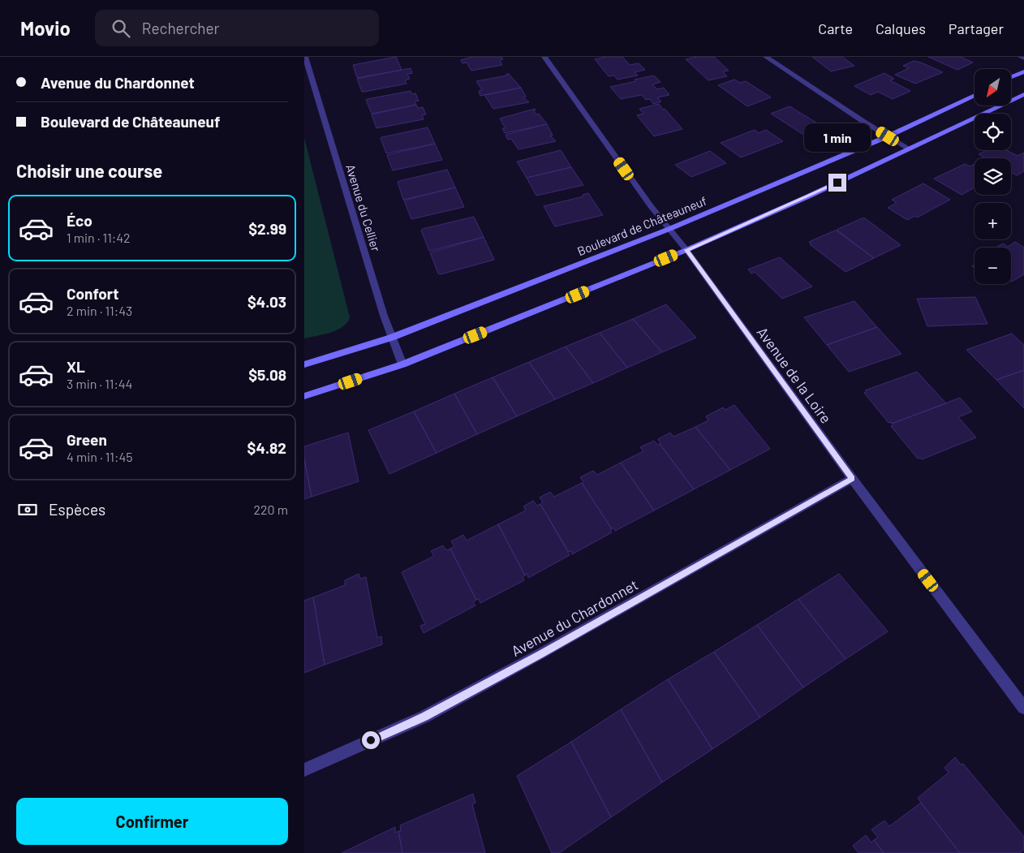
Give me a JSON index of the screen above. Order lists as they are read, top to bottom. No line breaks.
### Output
{"streets":{"street":["Avenue du Cellier","Boulevard de Châteauneuf","Avenue de la Loire","Avenue du Chardonnet"]},"crossings":[["Avenue du Cellier","Boulevard de Châteauneuf"],["Boulevard de Châteauneuf","Avenue de la Loire"],["Avenue de la Loire","Avenue du Chardonnet"]],"north":"bottom left","page":{"header":"Movio","search":"Rechercher","nav":["Carte","Calques","Partager"],"banner":["Avenue du Chardonnet","Boulevard de Châteauneuf"],"map_buttons":["+","−"],"bubble":"1 min","heading":"Choisir une course","list":[{"name":"Éco","note":"1 min · 11:42","value":"$2.99"},{"name":"Confort","note":"2 min · 11:43","value":"$4.03"},{"name":"XL","note":"3 min · 11:44","value":"$5.08"},{"name":"Green","note":"4 min · 11:45","value":"$4.82"}],"pay":["Espèces","220 m"],"buttons":"Confirmer"}}
